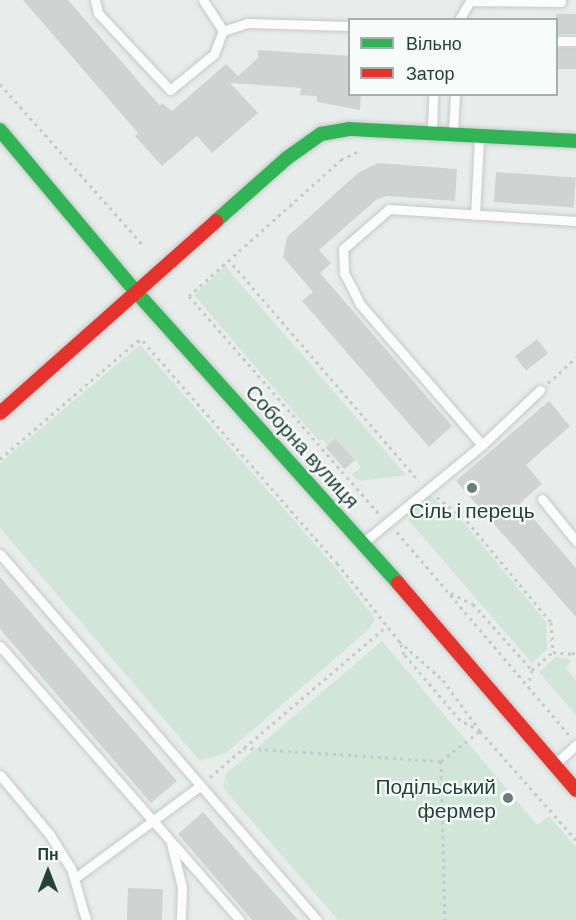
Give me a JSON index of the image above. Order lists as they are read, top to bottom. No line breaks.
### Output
{"streets":{"main road":["Соборна вулиця"]},"places":["Сіль і перець","Подільський фермер"],"legend":["Вільно","Затор"],"north":"top"}
